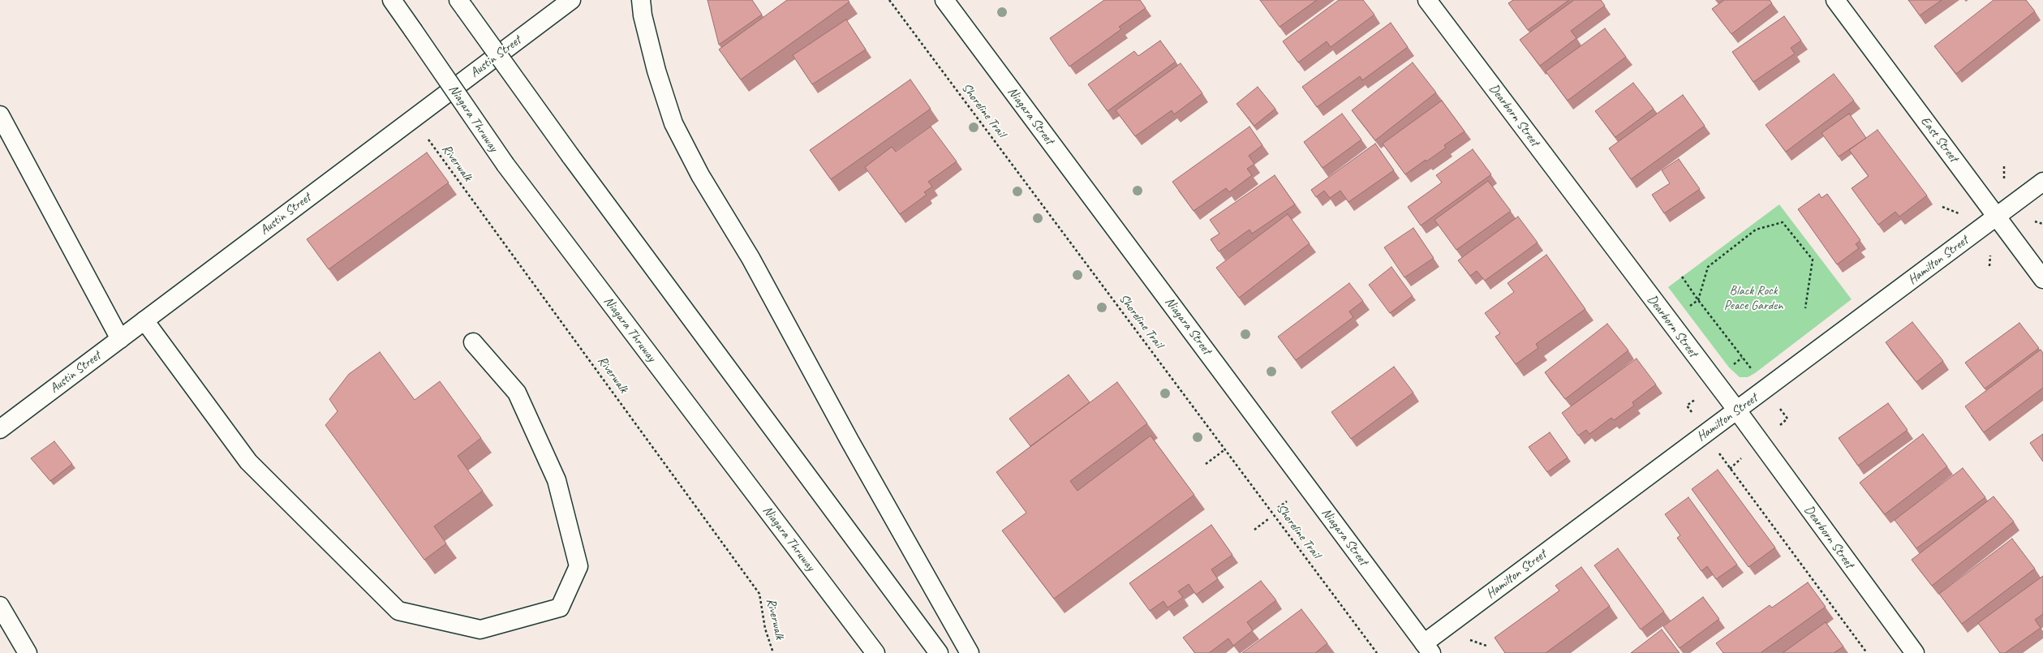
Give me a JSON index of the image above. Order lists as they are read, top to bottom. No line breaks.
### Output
{"streets":{"main road":["Austin Street","Dearborn Street","Niagara Street","Niagara Thruway","East Street","Hamilton Street"],"path":["Shoreline Trail","Riverwalk"]},"crossings":[["Austin Street","Riverwalk"],["Dearborn Street","Hamilton Street"],["Niagara Street","Hamilton Street"],["East Street","Hamilton Street"]],"parks":["Black Rock Peace Garden"]}
